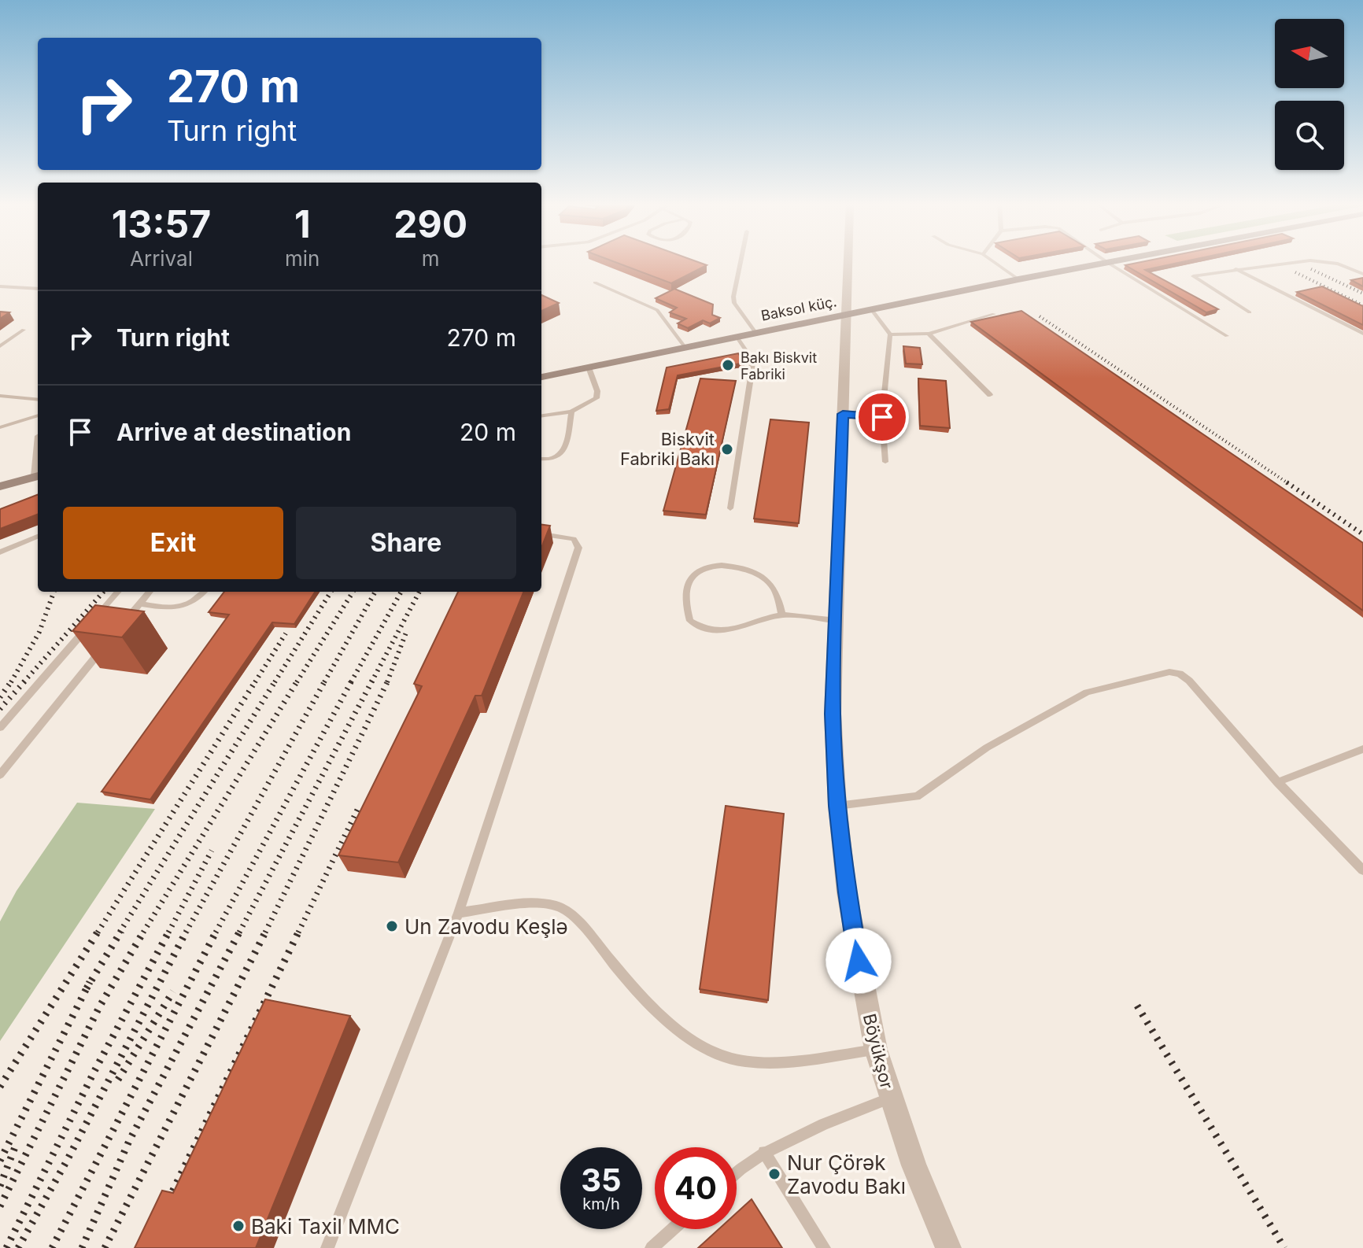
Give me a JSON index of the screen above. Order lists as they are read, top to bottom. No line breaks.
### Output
{"streets":{"main road":["Baksol küç."],"street":["Böyükşor"]},"crossings":[["Baksol küç.","Böyükşor"]],"places":["Bakı Biskvit Fabriki","Biskvit Fabriki Bakı","Un Zavodu Keşlə","Nur Çörək Zavodu Bakı","Baki Taxil MMC"],"north":"left","page":{"turn":["270 m","Turn right"],"eta":["13:57","Arrival","1","min","290","m"],"list":[{"name":"Turn right","value":"270 m"},{"name":"Arrive at destination","value":"20 m"}],"buttons":["Exit","Share"],"speed":"35 km/h","limit":"40"}}
